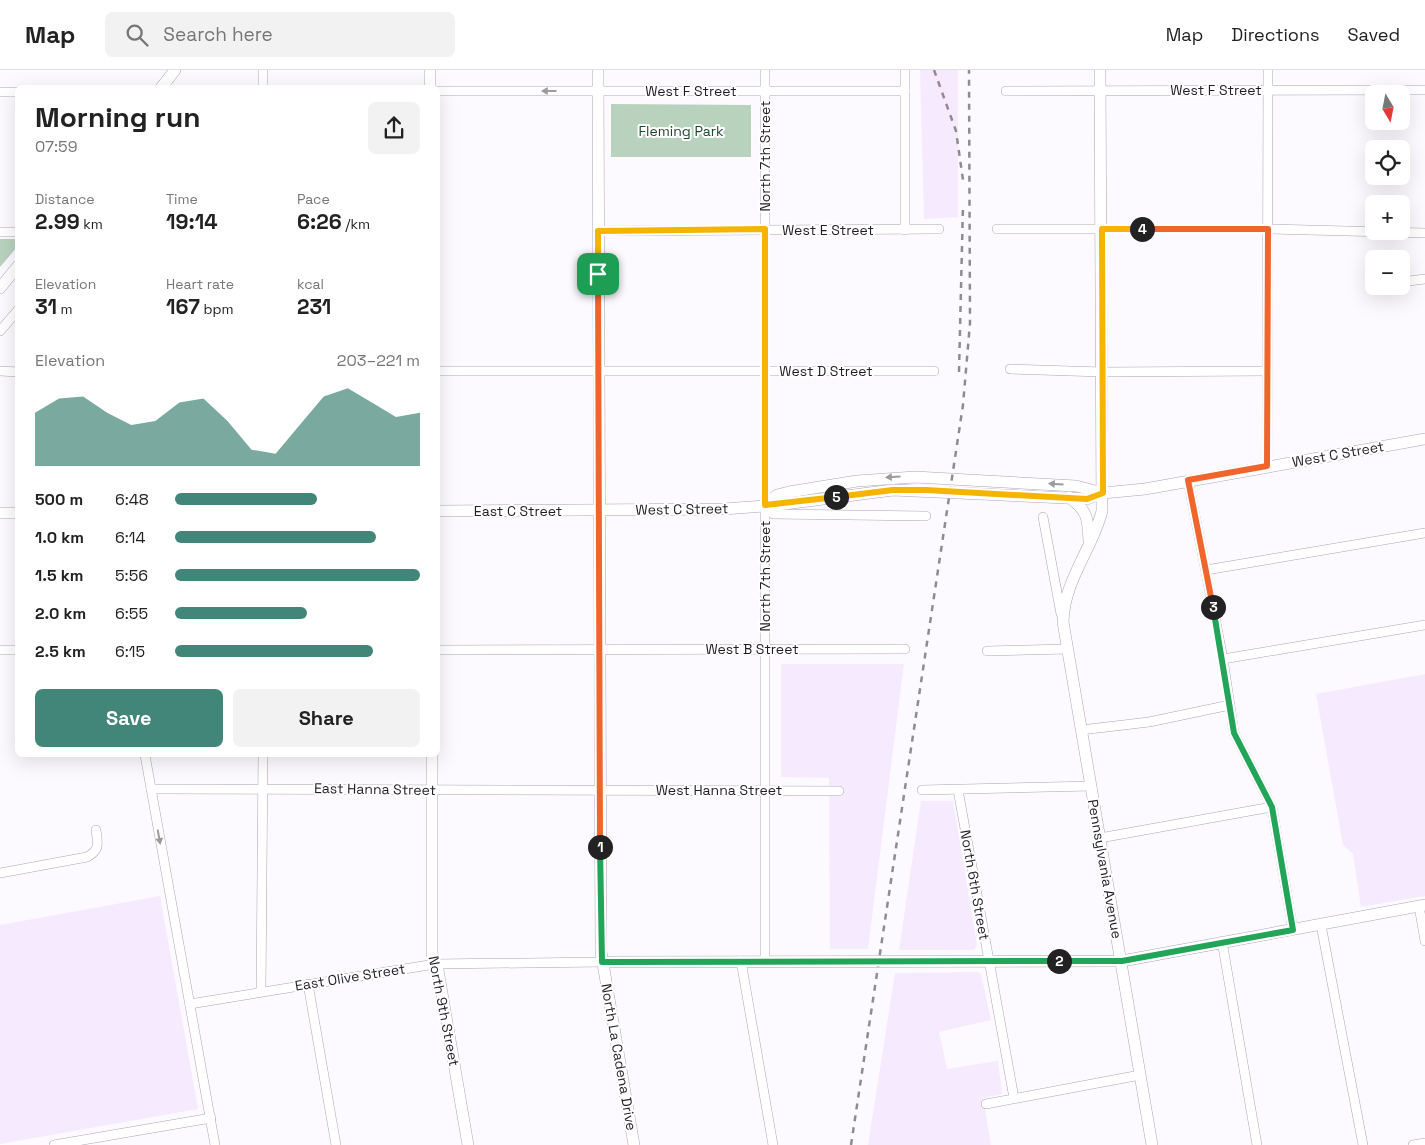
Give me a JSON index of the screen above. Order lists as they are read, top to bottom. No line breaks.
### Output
{"streets":{"street":["West F Street","North 7th Street","West E Street","West D Street","West C Street","East C Street","West B Street","East Hanna Street","West Hanna Street","Pennsylvania Avenue","North 6th Street","East Olive Street","North 9th Street","North La Cadena Drive"]},"crossings":[["West F Street","North 7th Street"],["West F Street","Pennsylvania Avenue"],["West F Street","North La Cadena Drive"],["North 7th Street","West E Street"],["North 7th Street","West D Street"],["North 7th Street","West C Street"],["North 7th Street","West B Street"],["North 7th Street","West Hanna Street"],["West E Street","North La Cadena Drive"],["West D Street","North La Cadena Drive"],["West C Street","East C Street"],["West C Street","Pennsylvania Avenue"],["West C Street","North La Cadena Drive"],["East C Street","North La Cadena Drive"],["West B Street","North La Cadena Drive"],["East Hanna Street","West Hanna Street"],["East Hanna Street","North 9th Street"],["East Hanna Street","North La Cadena Drive"],["West Hanna Street","North La Cadena Drive"],["East Olive Street","North 9th Street"],["East Olive Street","North La Cadena Drive"]],"parks":["Fleming Park"],"north":"bottom","page":{"header":"Map","search":"Search here","nav":["Map","Directions","Saved"],"map_buttons":["+","−"],"heading":["Morning run","07:59"],"stats":[["Distance","2.99 km"],["Time","19:14"],["Pace","6:26 /km"],["Elevation","31 m"],["Heart rate","167 bpm"],["kcal","231"]],"pins":["4","5","3","1","2"],"chart":["Elevation","203–221 m"],"list":[{"name":"500 m","note":"6:48"},{"name":"1.0 km","note":"6:14"},{"name":"1.5 km","note":"5:56"},{"name":"2.0 km","note":"6:55"},{"name":"2.5 km","note":"6:15"}],"buttons":["Save","Share"]}}
